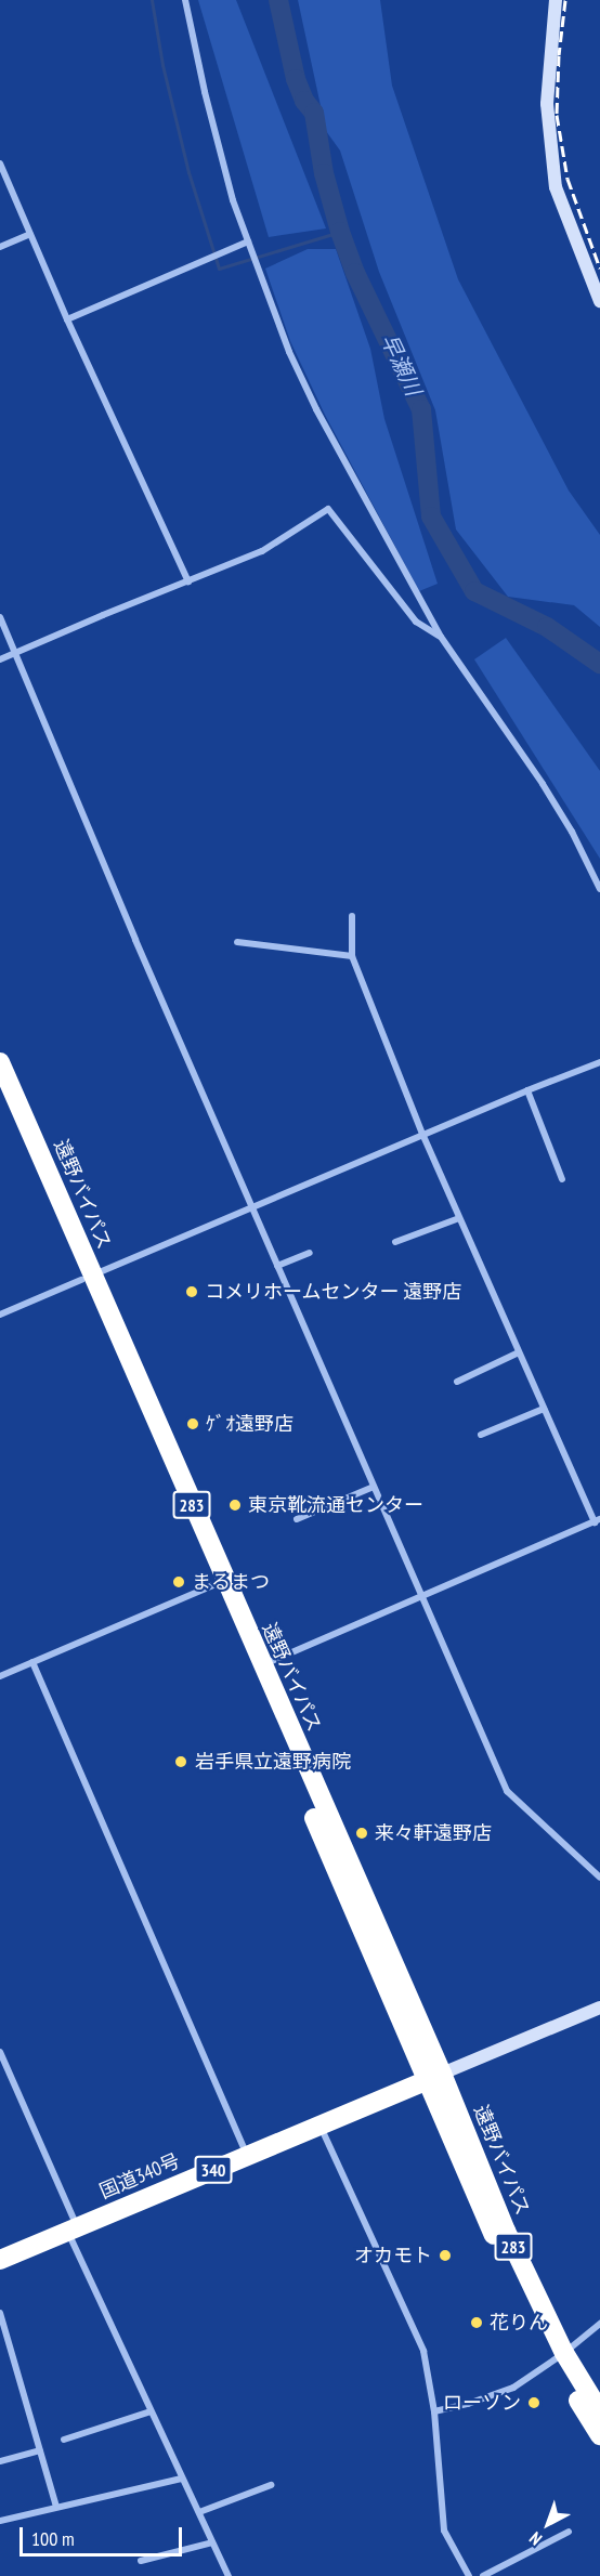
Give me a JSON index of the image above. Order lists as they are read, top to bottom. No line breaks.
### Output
{"streets":{"highway":["遠野バイパス","283","340","国道340号"]},"crossings":[["遠野バイパス","国道340号"]],"water":["早瀬川"],"places":["コメリホームセンター 遠野店","ｹﾞｵ遠野店","東京靴流通センター","まるまつ","岩手県立遠野病院","来々軒遠野店","オカモト","花りん","ローソン"],"scale_bar":"100 m","north":"bottom left"}
